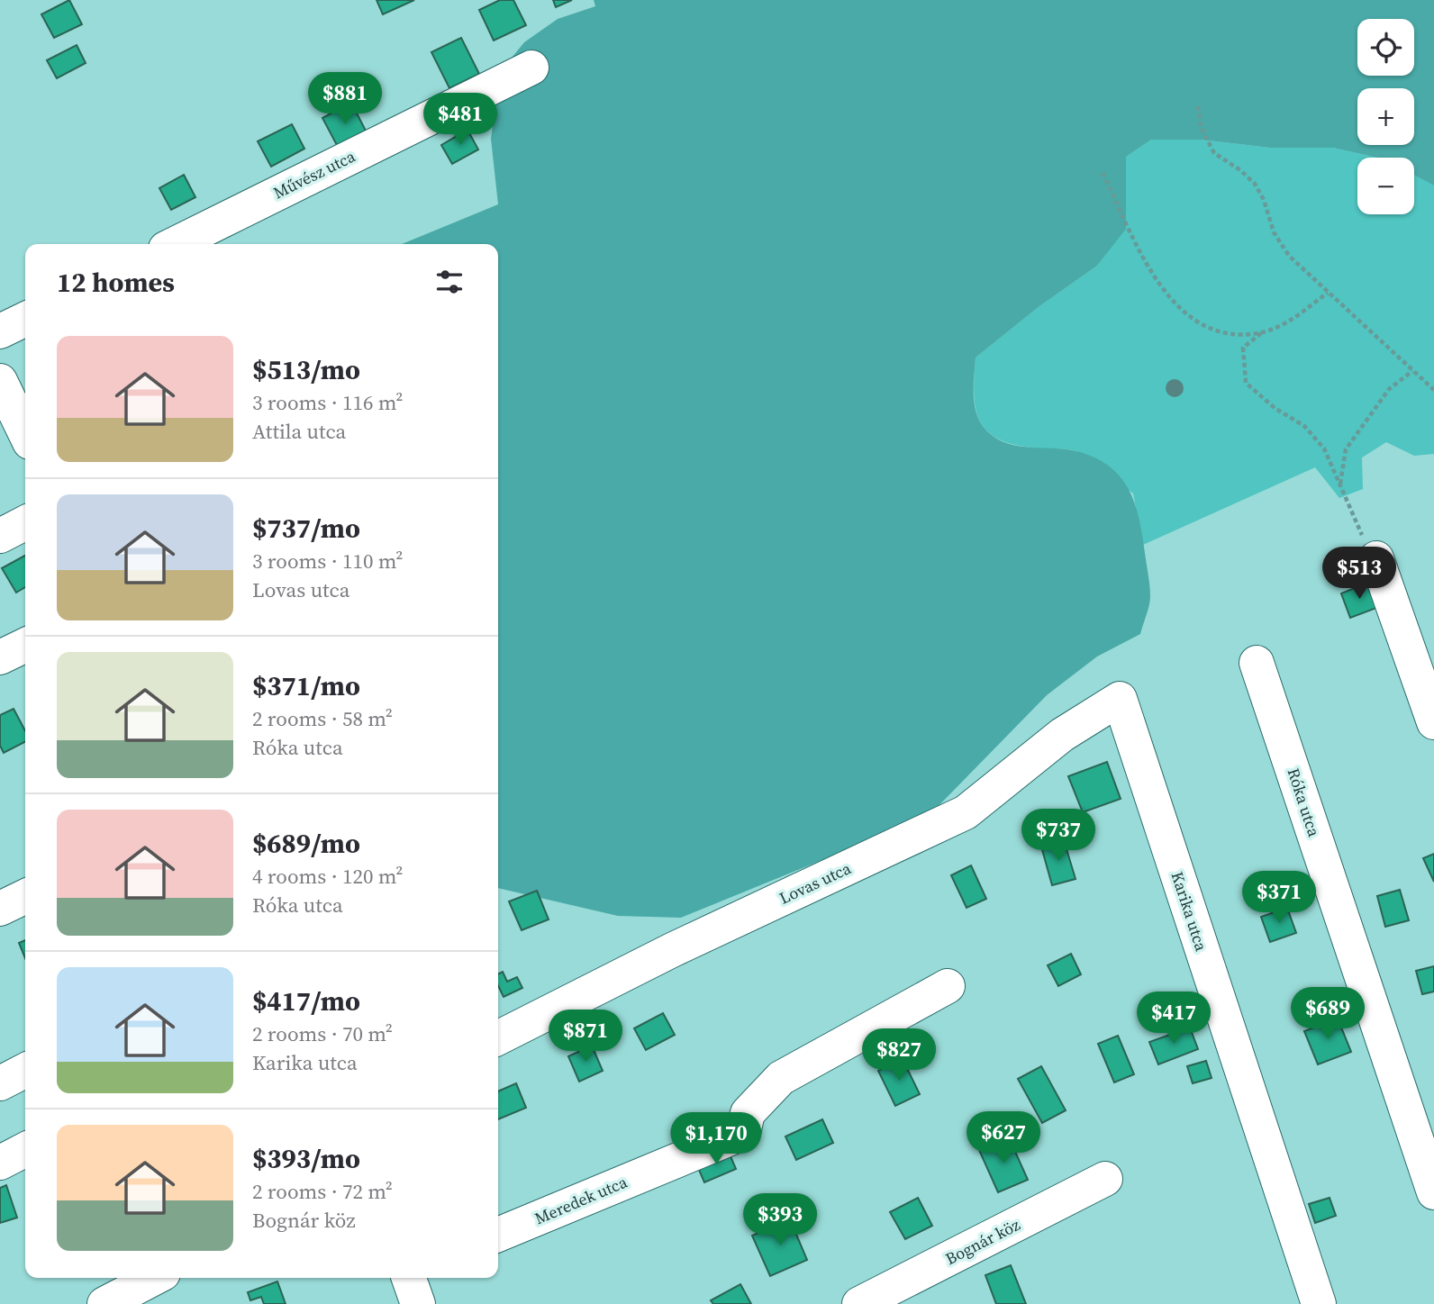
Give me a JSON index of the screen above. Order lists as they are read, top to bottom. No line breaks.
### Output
{"streets":{"street":["Művész utca","Róka utca","Lovas utca","Karika utca","Meredek utca","Bognár köz"]},"crossings":[["Lovas utca","Karika utca"]],"page":{"map_buttons":["+","−"],"price":["$881","$481","$513","$737","$371","$689","$417","$871","$827","$627","$1,170","$393"],"heading":"12 homes","list":[{"name":"$513/mo","note":"3 rooms · 116 m² · Attila utca"},{"name":"$737/mo","note":"3 rooms · 110 m² · Lovas utca"},{"name":"$371/mo","note":"2 rooms · 58 m² · Róka utca"},{"name":"$689/mo","note":"4 rooms · 120 m² · Róka utca"},{"name":"$417/mo","note":"2 rooms · 70 m² · Karika utca"},{"name":"$393/mo","note":"2 rooms · 72 m² · Bognár köz"}]}}
